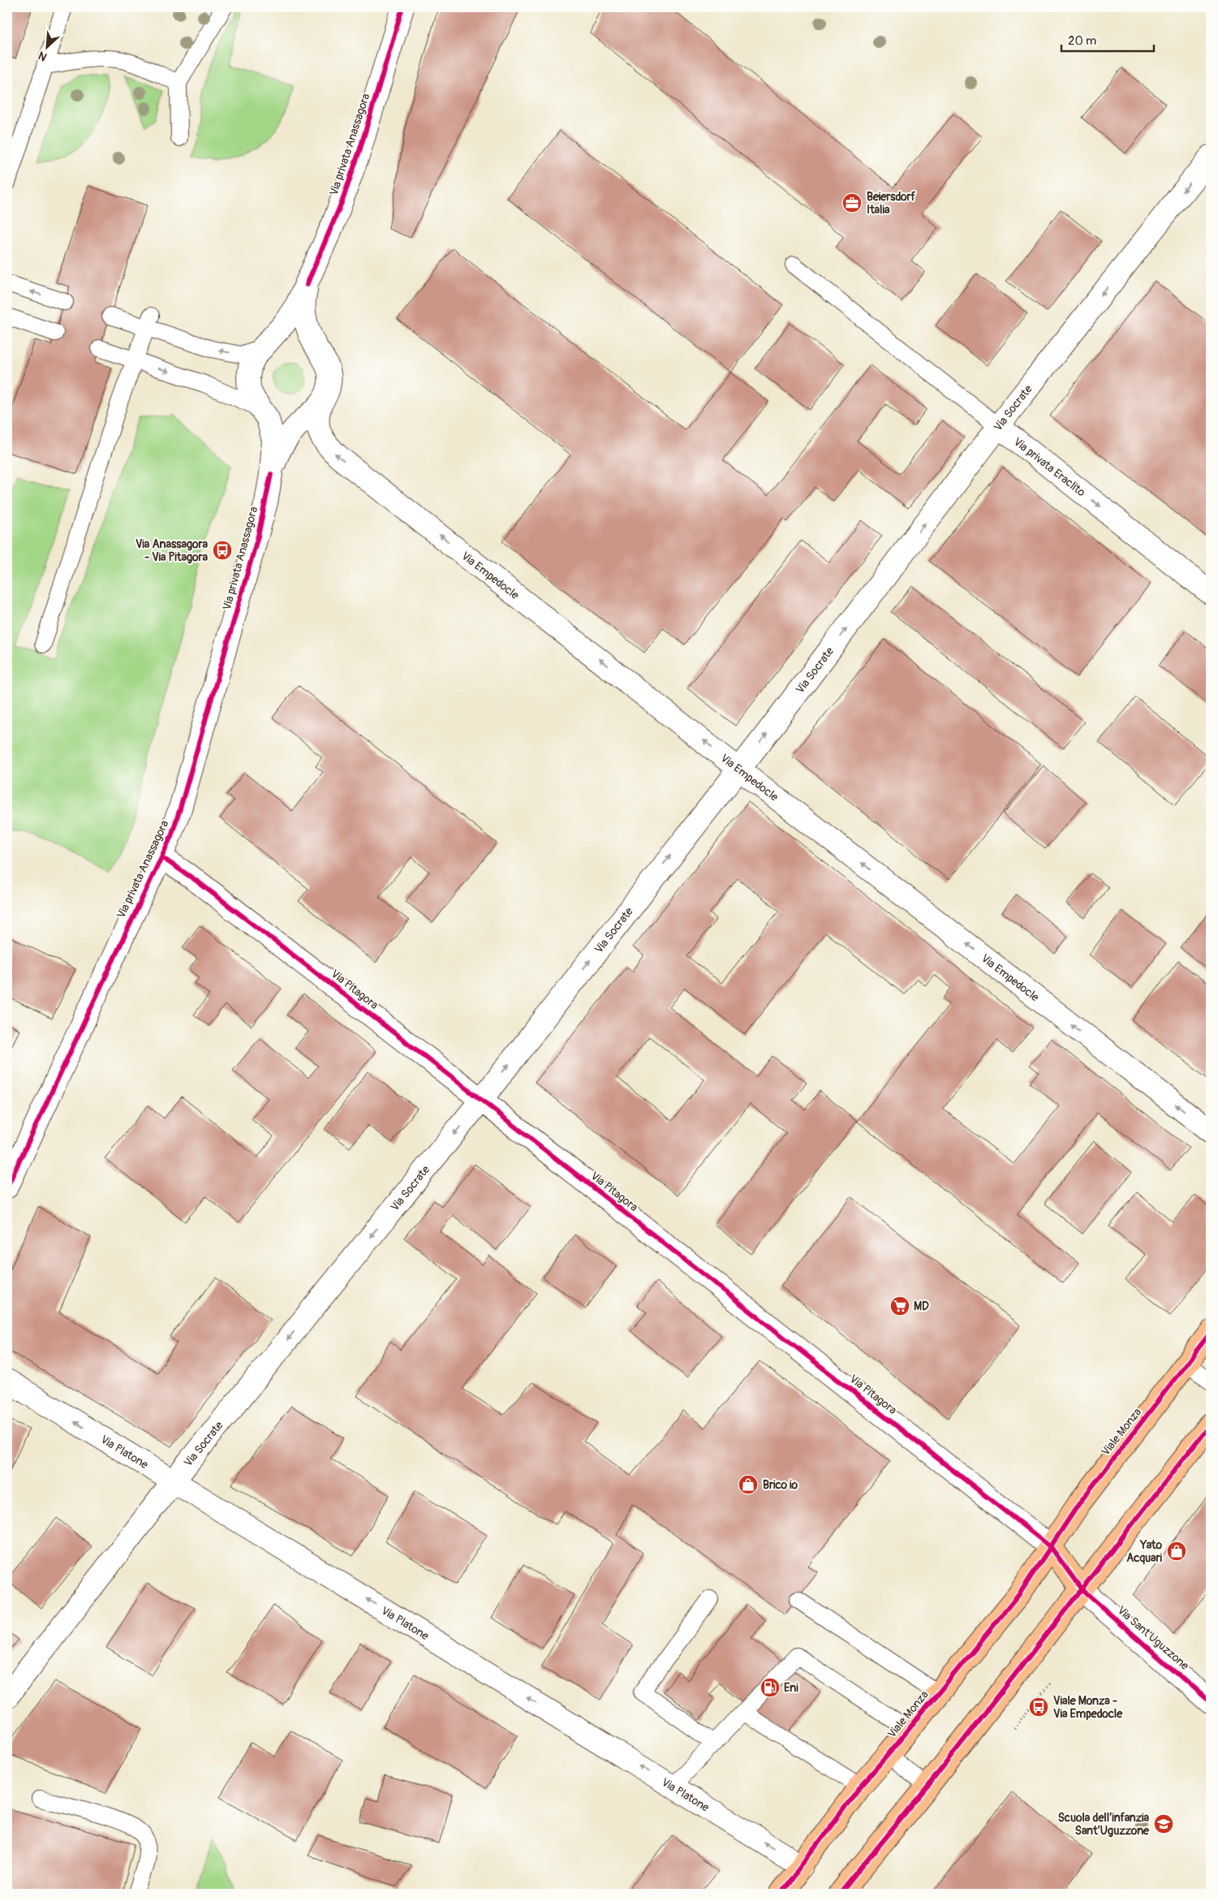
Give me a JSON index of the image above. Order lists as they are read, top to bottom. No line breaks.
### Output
{"streets":{"main road":["Viale Monza"],"street":["Via privata Anassagora","Via Socrate","Via privata Eraclito","Via Empedocle","Via Pitagora","Via Platone","Via Sant'Uguzzone"]},"crossings":[["Via privata Anassagora","Via Empedocle"],["Via privata Anassagora","Via Pitagora"],["Via Socrate","Via privata Eraclito"],["Via Socrate","Via Empedocle"],["Via Socrate","Via Pitagora"],["Via Socrate","Via Platone"],["Via Pitagora","Viale Monza"],["Viale Monza","Via Platone"]],"one_way":["Via privata Eraclito","Via Empedocle","Via Platone"],"places":{"office":["Beiersdorf Italia"],"bus stop":["Via Anassagora - Via Pitagora","Viale Monza - Via Empedocle"],"supermarket":["MD"],"shop":["Brico io","Yato Acquari"],"fuel station":["Eni"],"school or university":["Scuola dell’infanzia Sant’Uguzzone"]},"scale_bar":"20 m","north":"bottom left"}
